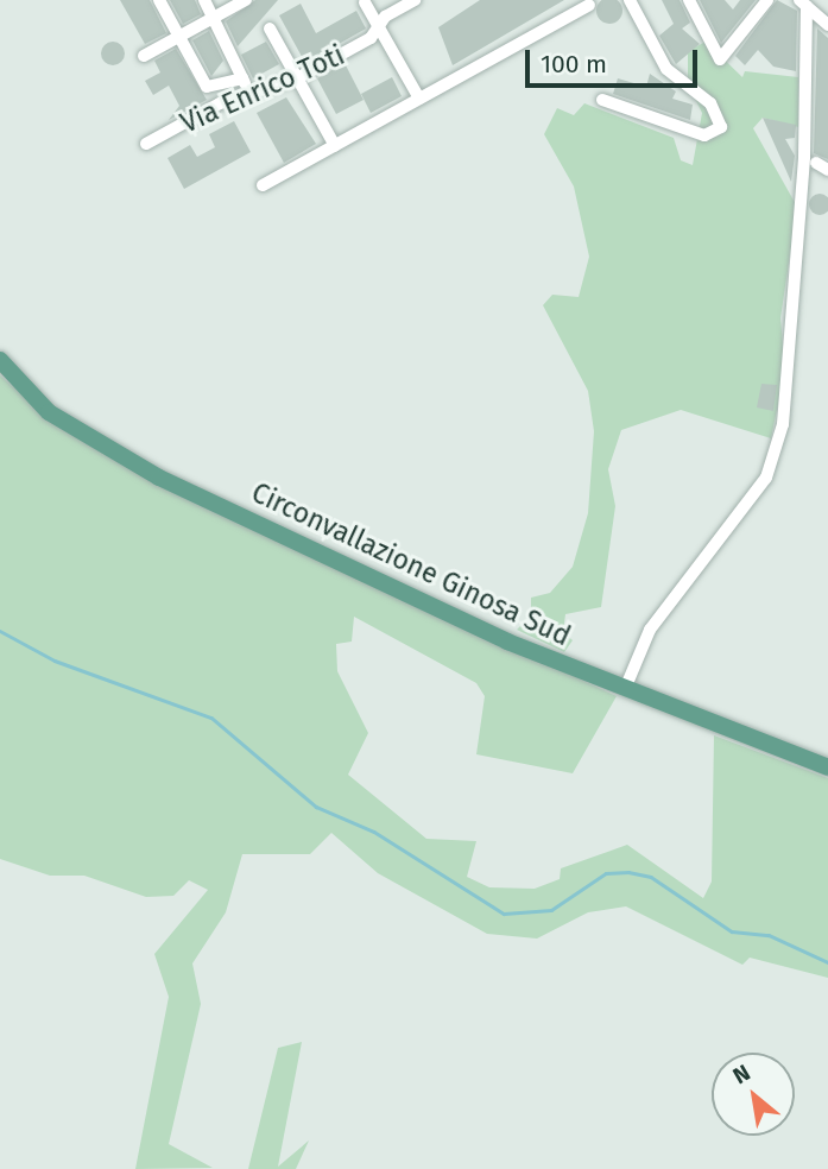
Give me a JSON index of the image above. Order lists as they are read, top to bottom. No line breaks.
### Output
{"streets":{"main road":["Circonvallazione Ginosa Sud"],"street":["Via Enrico Toti"]},"scale_bar":"100 m","north":"top left"}
